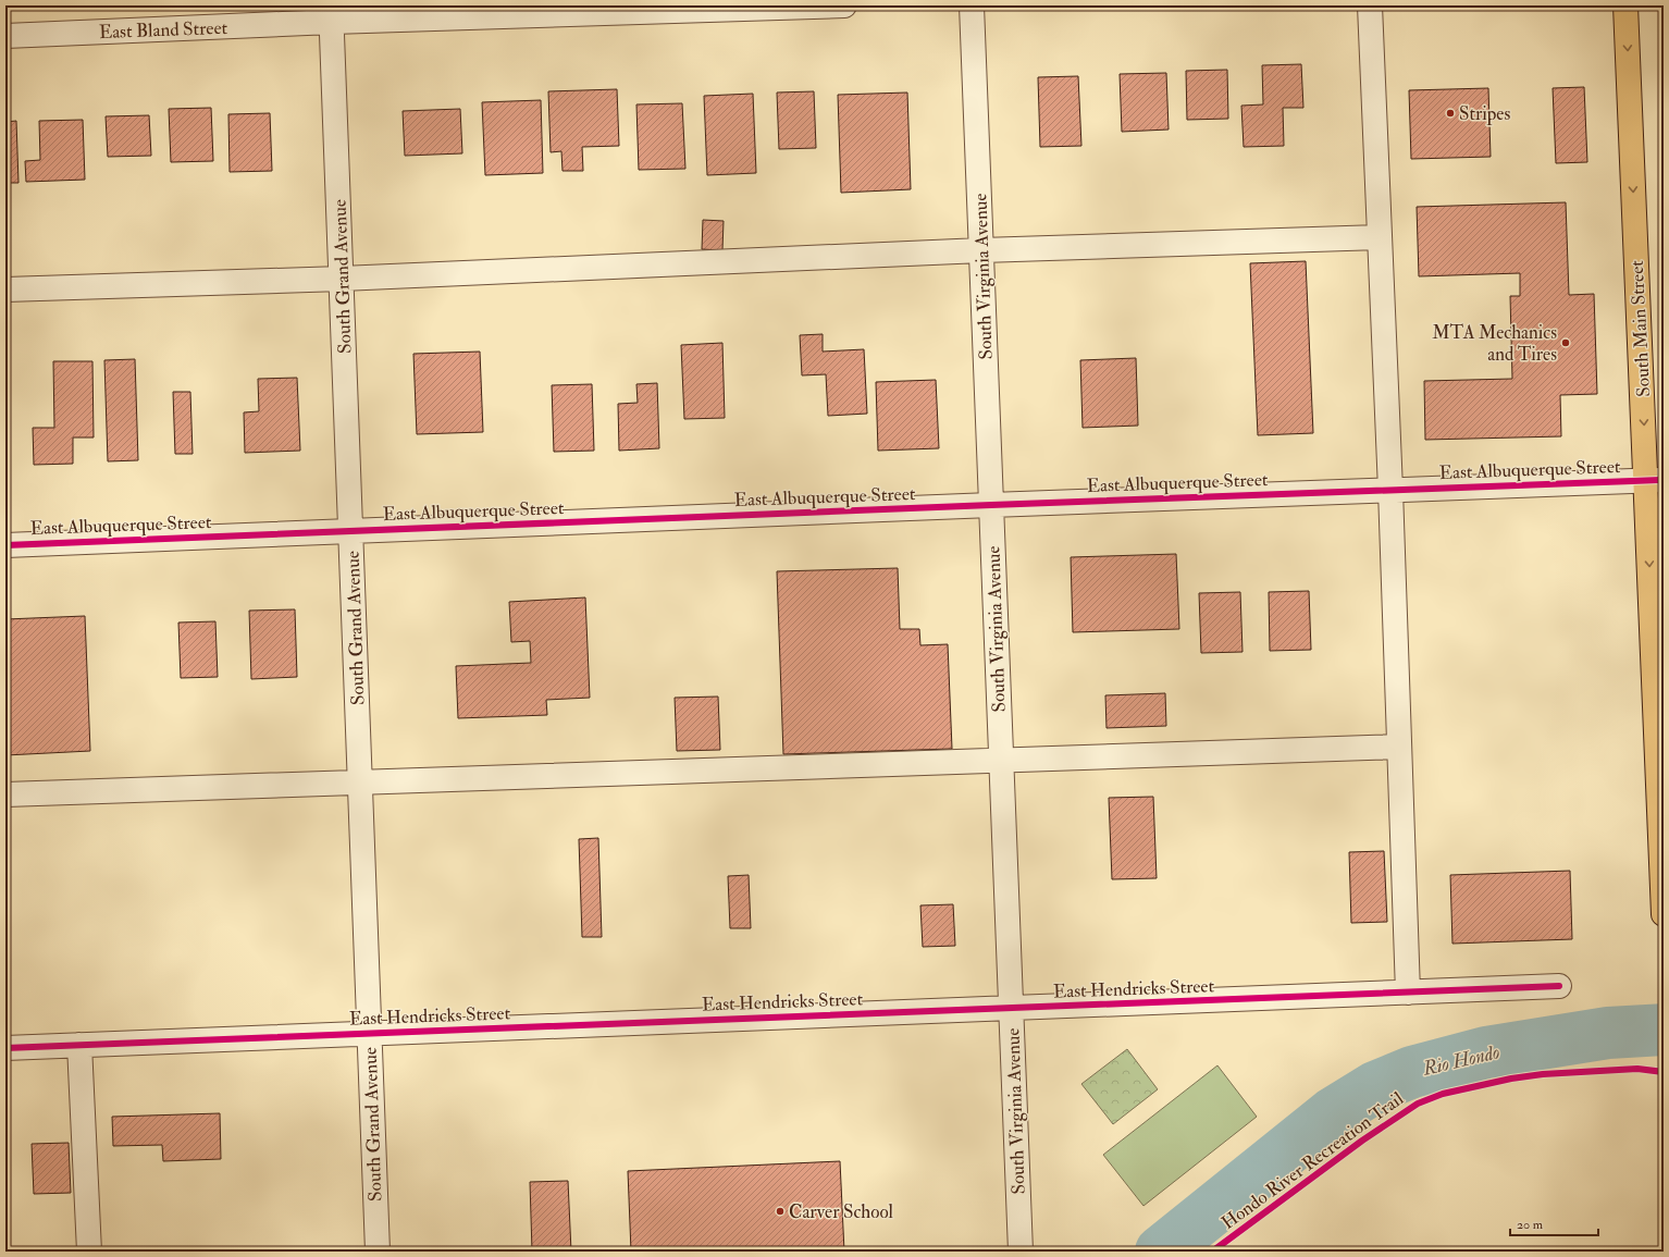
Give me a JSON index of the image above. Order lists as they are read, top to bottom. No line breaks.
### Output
{"streets":{"main road":["South Main Street"],"street":["East Bland Street","South Grand Avenue","South Virginia Avenue","East Albuquerque Street","East Hendricks Street"],"cycle path":["Hondo River Recreation Trail"]},"crossings":[["East Bland Street","South Grand Avenue"],["South Grand Avenue","East Albuquerque Street"],["South Grand Avenue","East Hendricks Street"],["South Virginia Avenue","East Albuquerque Street"],["South Virginia Avenue","East Hendricks Street"],["South Main Street","East Albuquerque Street"]],"one_way":["South Main Street"],"water":["Rio Hondo"],"places":["Stripes","MTA Mechanics and Tires","Carver School"],"scale_bar":"20 m"}
